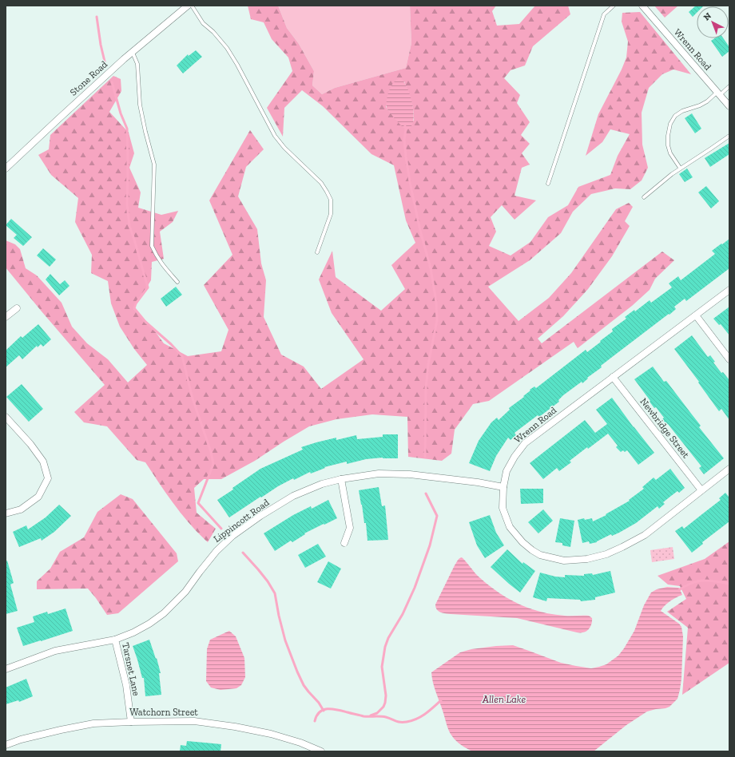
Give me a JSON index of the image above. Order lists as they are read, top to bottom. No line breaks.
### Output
{"streets":{"street":["Wrenn Road","Stone Road","Newbridge Street","Lippincott Road","Tarsnet Lane","Watchorn Street"]},"crossings":[["Wrenn Road","Newbridge Street"],["Wrenn Road","Lippincott Road"],["Lippincott Road","Tarsnet Lane"],["Tarsnet Lane","Watchorn Street"]],"water":["Allen Lake"],"north":"top left"}
